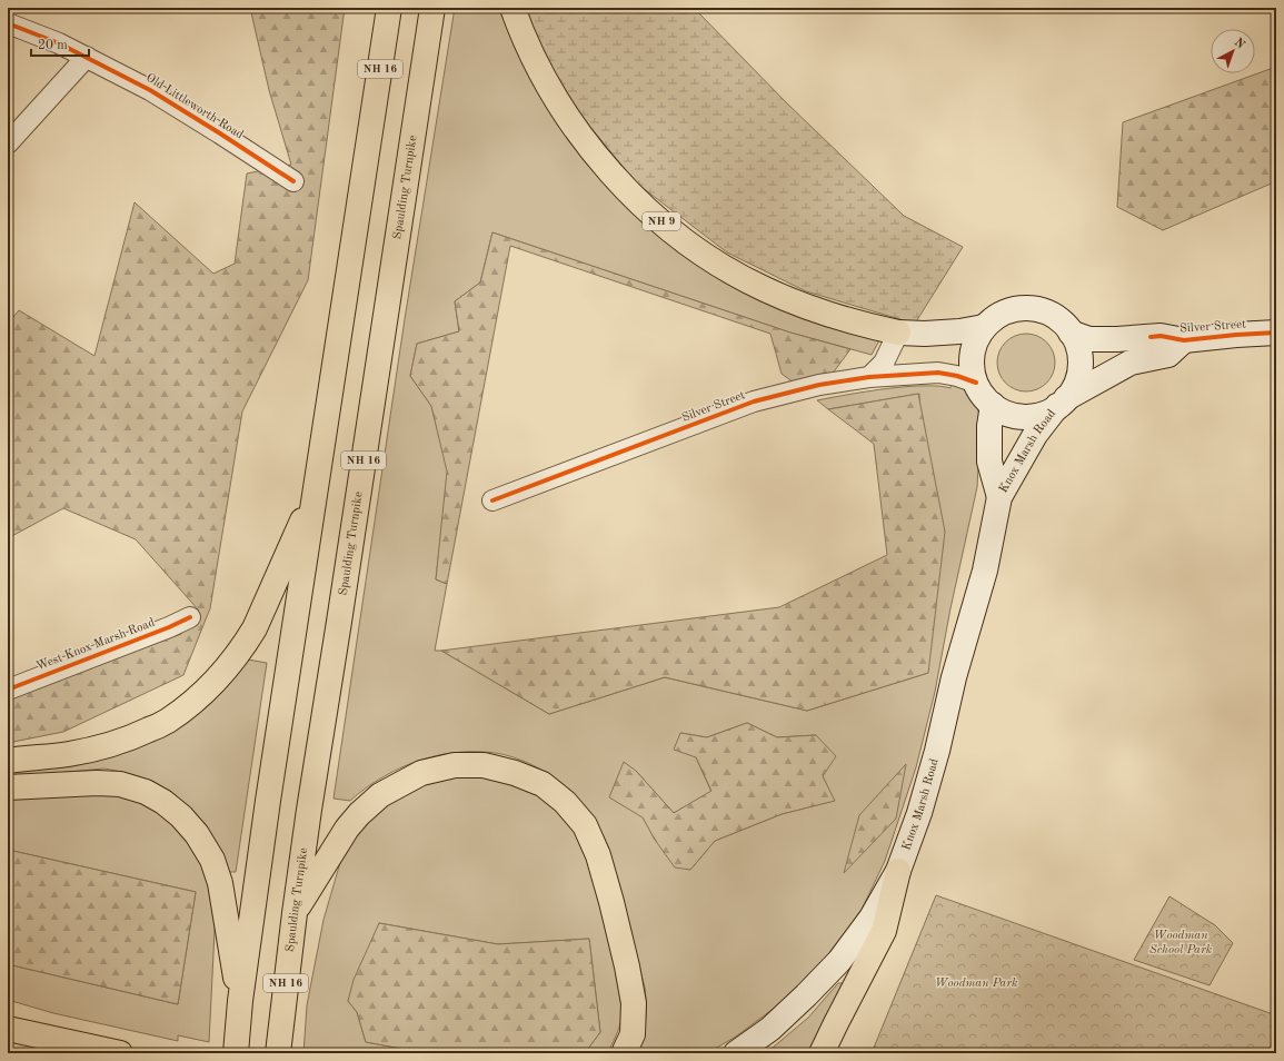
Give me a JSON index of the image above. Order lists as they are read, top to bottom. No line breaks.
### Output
{"streets":{"main road":["NH 16","Spaulding Turnpike","NH 9","Silver Street","Knox Marsh Road"],"street":["Old Littleworth Road","West Knox Marsh Road"]},"crossings":[["NH 9","Silver Street"],["NH 9","Knox Marsh Road"],["Silver Street","Knox Marsh Road"]],"parks":["Woodman School Park","Woodman Park"],"scale_bar":"20 m","north":"top right"}
